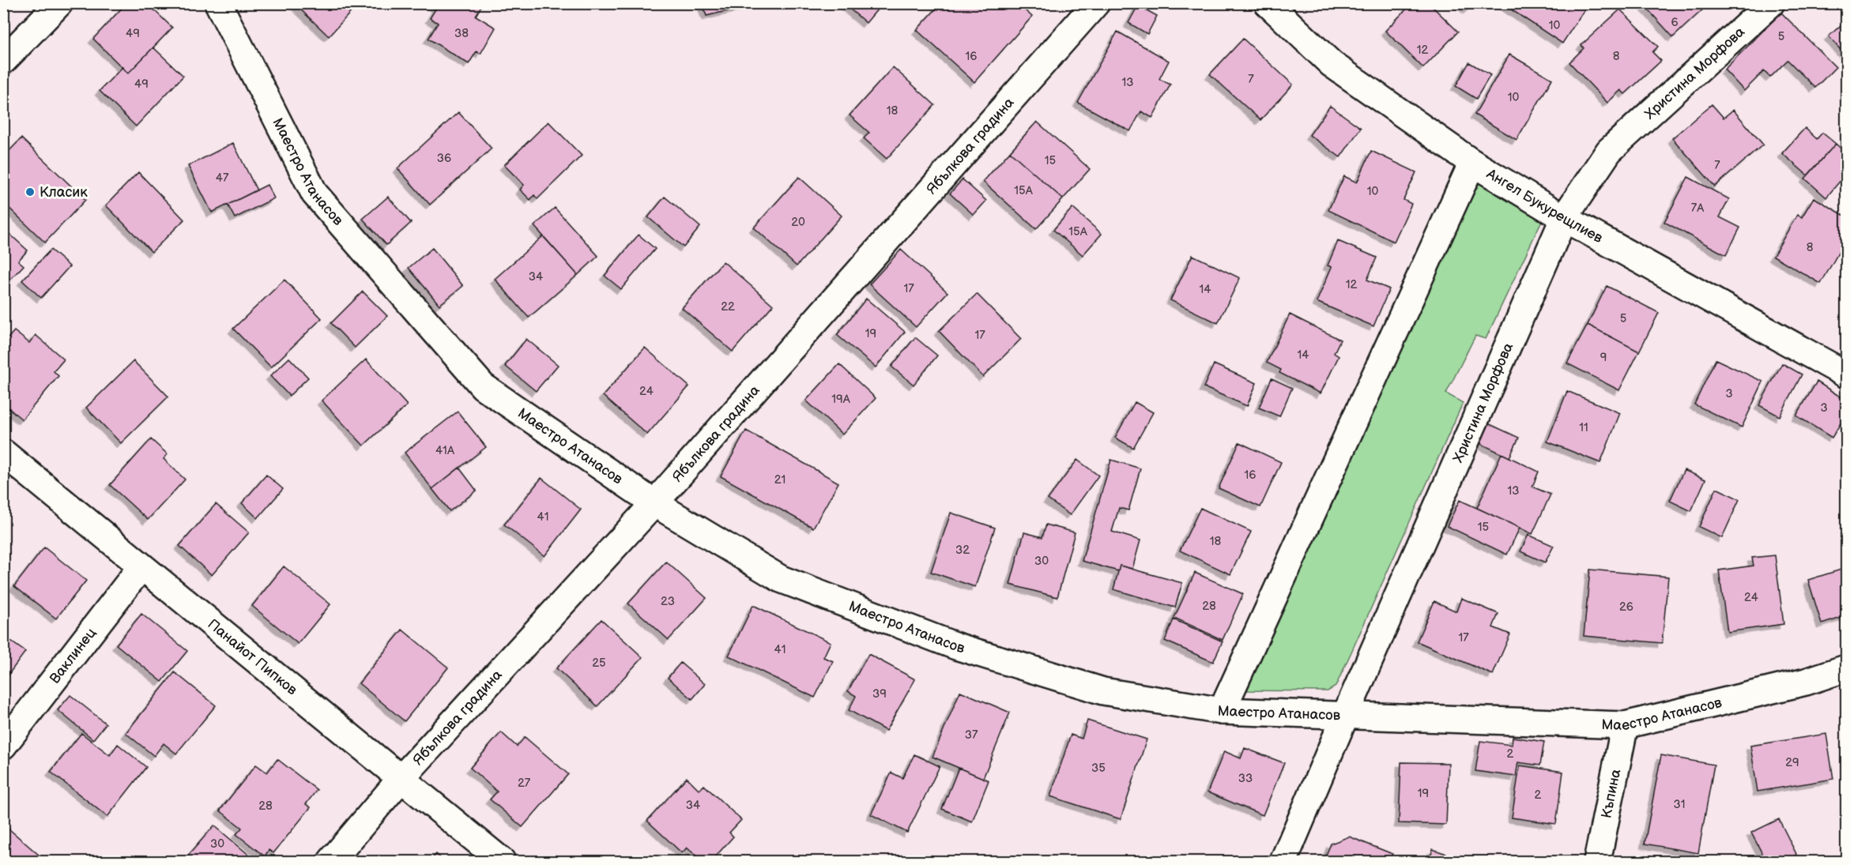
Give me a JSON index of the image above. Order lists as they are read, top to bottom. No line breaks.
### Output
{"streets":{"street":["Христина Морфова","Ябълкова градина","Маестро Атанасов","Ангел Букурещлиев","Ваклинец","Панайот Пипков","Къпина"]},"crossings":[["Христина Морфова","Маестро Атанасов"],["Христина Морфова","Ангел Букурещлиев"],["Ябълкова градина","Маестро Атанасов"],["Ябълкова градина","Панайот Пипков"],["Маестро Атанасов","Къпина"],["Ваклинец","Панайот Пипков"]],"places":["Класик"],"house_numbers":["6","10","49","38","5","12","16","8","7","13","49","10","18","36","15","7","47","15А","10","7А","20","15А","8","34","12","17","14","22","5","19","17","14","9","24","3","19А","3","11","41А","16","21","13","41","15","18","32","30","24","23","28","26","17","41","25","39","37","2","29","35","33","27","19","2","31","34","28","30"]}
